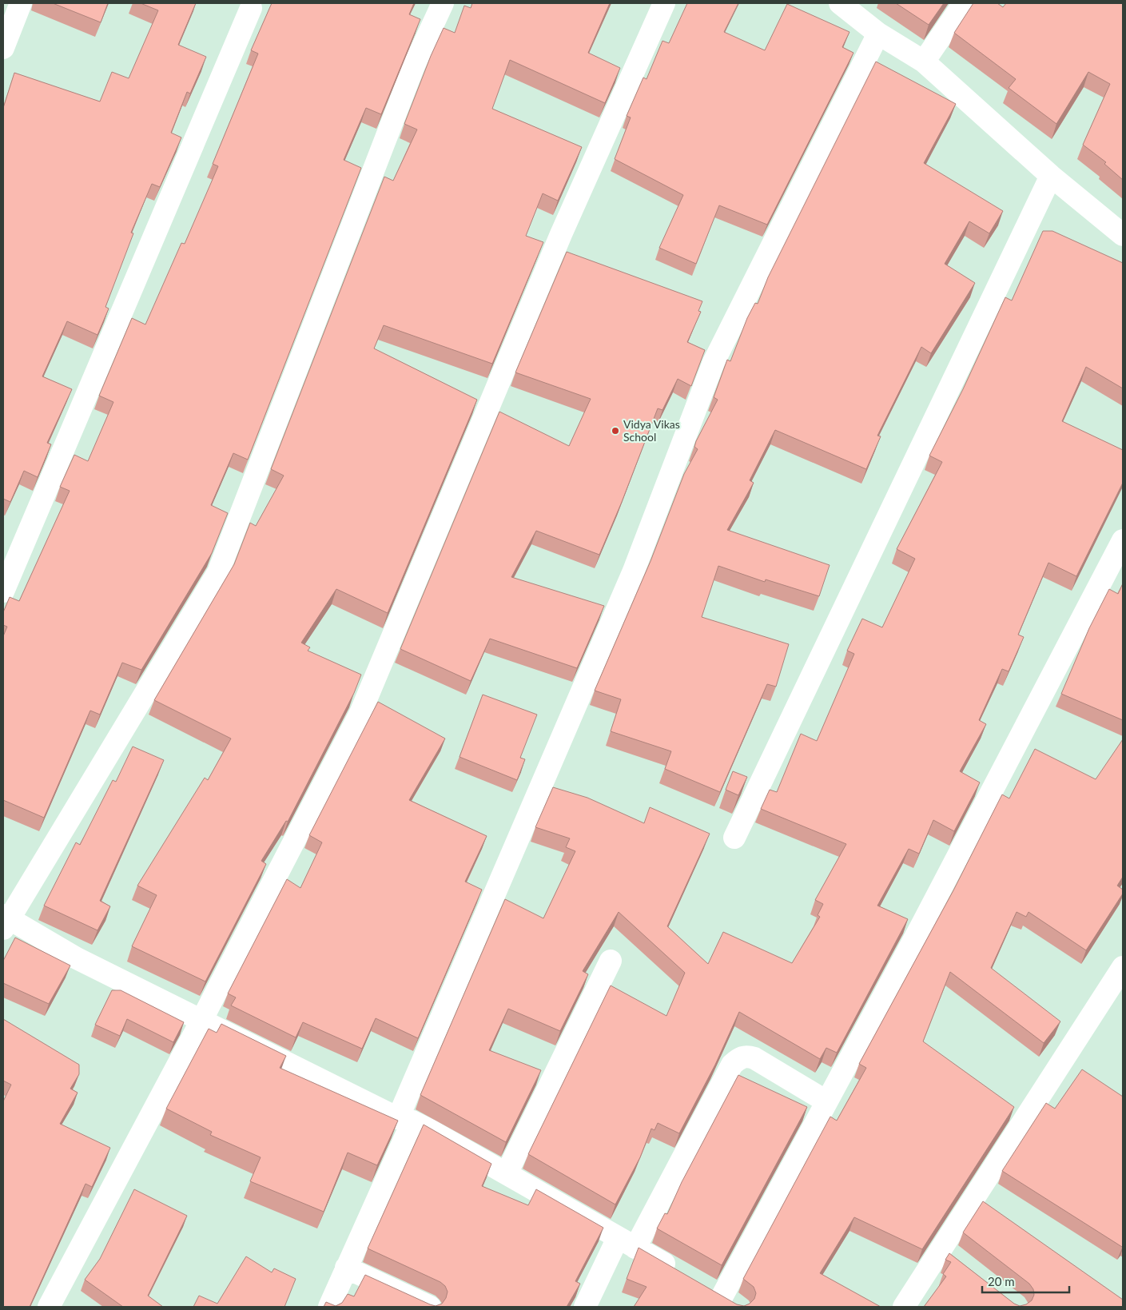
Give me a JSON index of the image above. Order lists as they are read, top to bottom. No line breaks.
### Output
{"places":["Vidya Vikas School"],"scale_bar":"20 m"}
